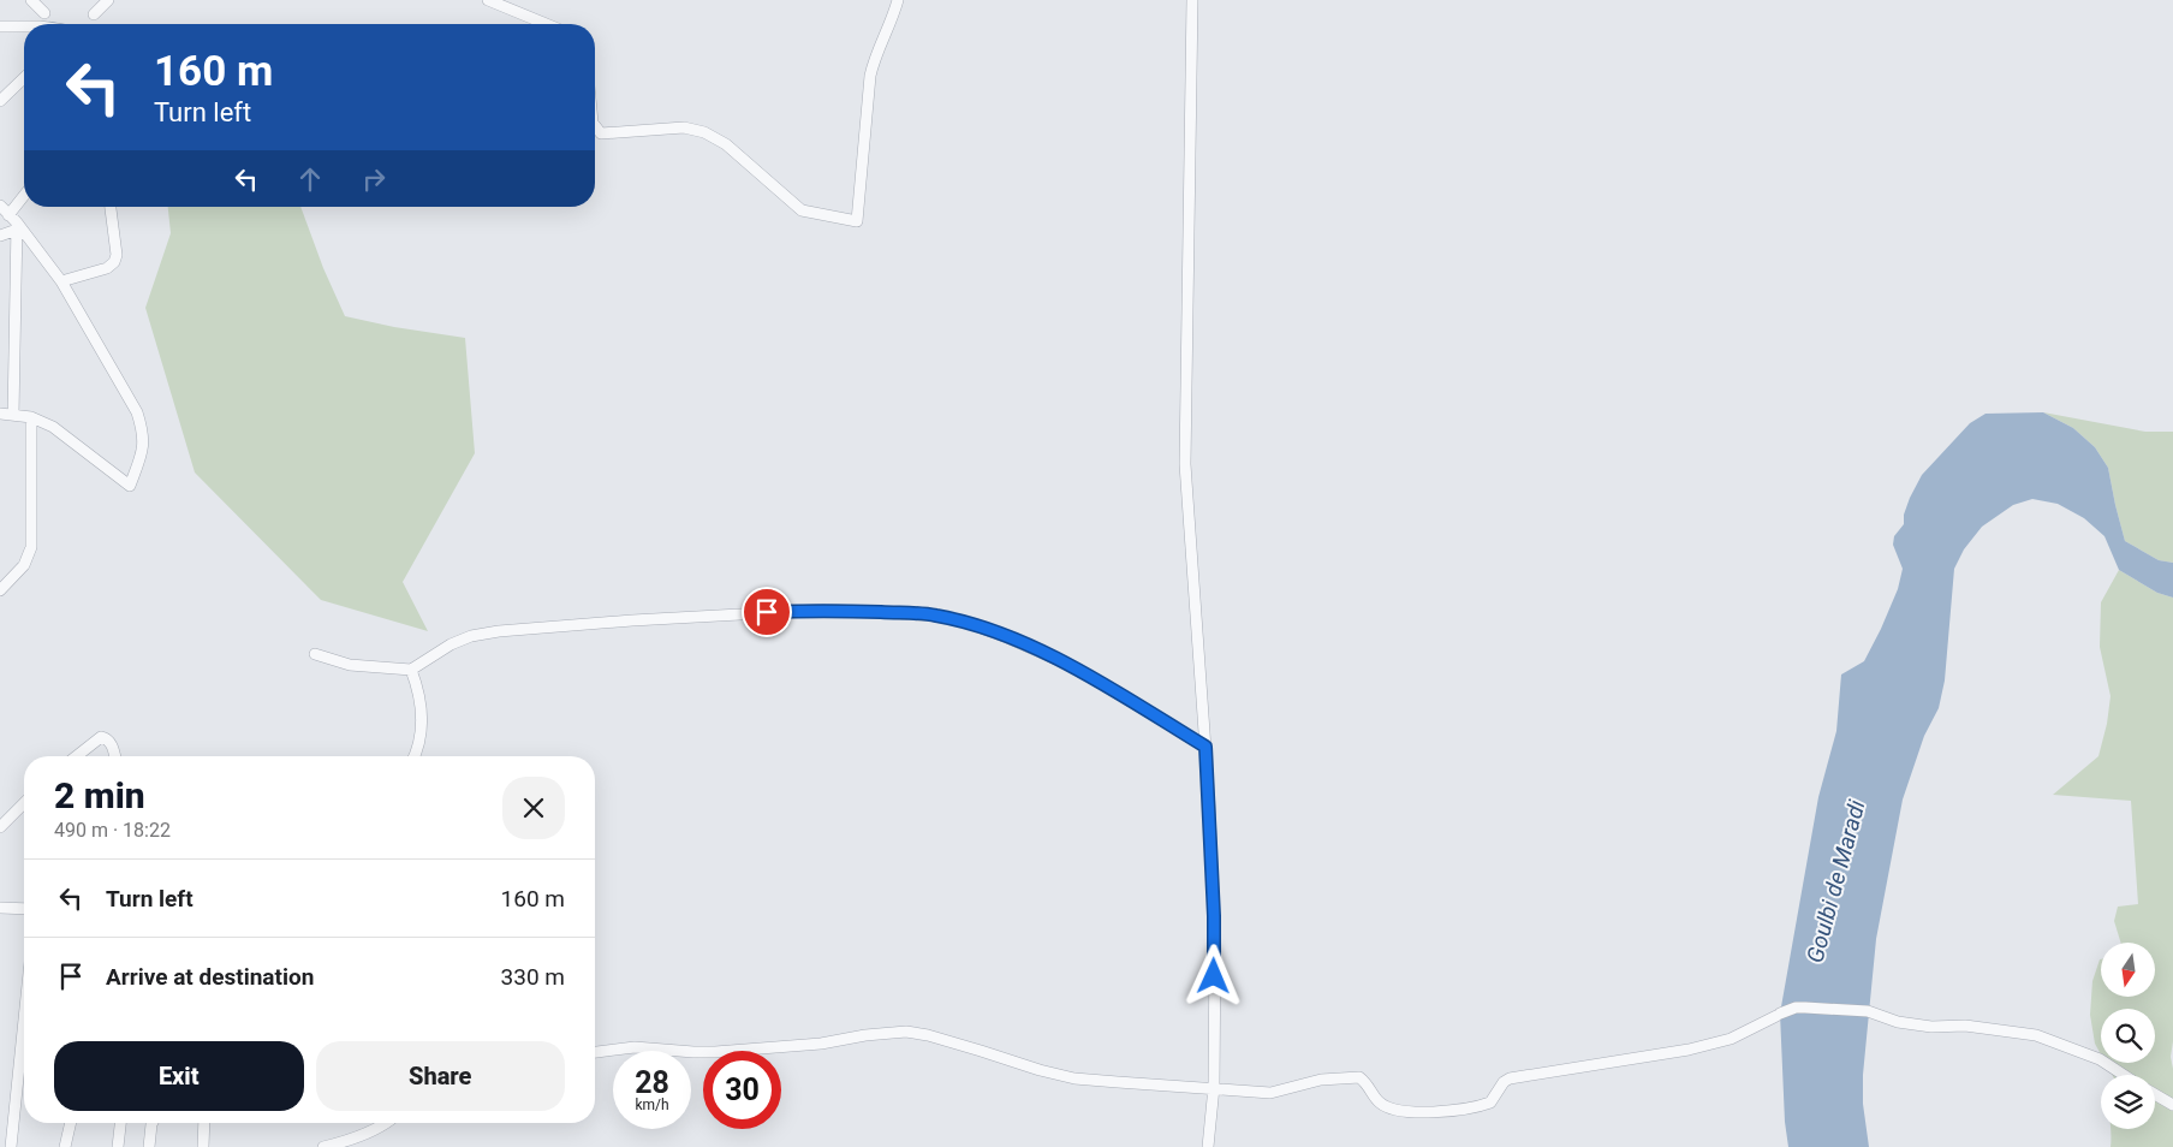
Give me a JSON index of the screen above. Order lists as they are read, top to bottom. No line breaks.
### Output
{"water":["Goulbi de Maradi"],"north":"bottom","page":{"turn":["160 m","Turn left"],"heading":["2 min","490 m · 18:22"],"list":[{"name":"Turn left","value":"160 m"},{"name":"Arrive at destination","value":"330 m"}],"buttons":["Exit","Share"],"speed":"28 km/h","limit":"30"}}
